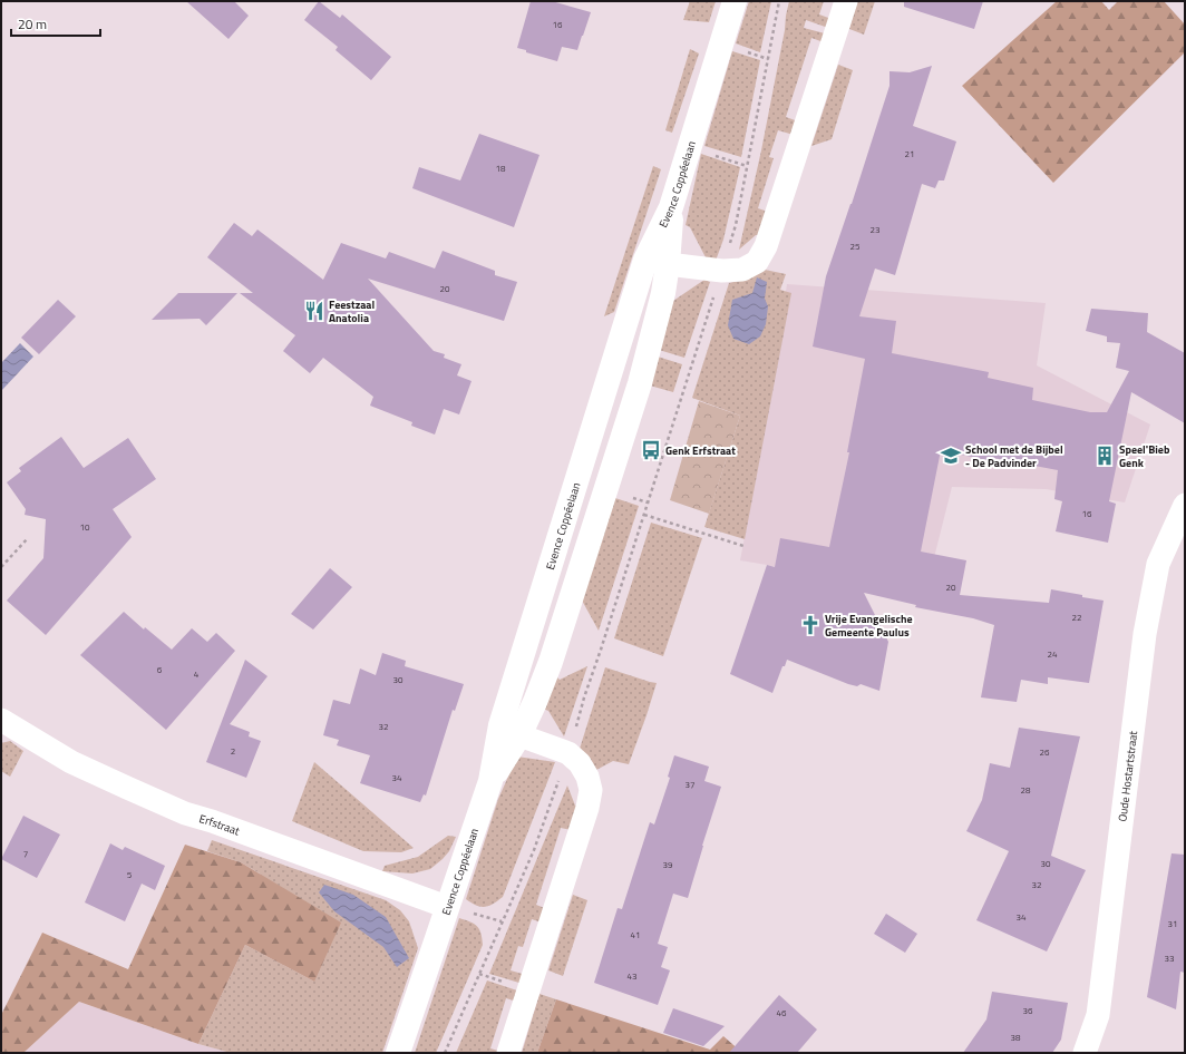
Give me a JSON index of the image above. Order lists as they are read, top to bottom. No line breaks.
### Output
{"streets":{"street":["Evence Coppéelaan","Oude Hostartstraat","Erfstraat"]},"crossings":[["Evence Coppéelaan","Erfstraat"]],"places":{"restaurant":["Feestzaal Anatolia"],"bus stop":["Genk Erfstraat"],"school or university":["School met de Bijbel - De Padvinder"],"building":["Speel'Bieb Genk"],"church":["Vrije Evangelische Gemeente Paulus"]},"house_numbers":["16","21","18","23","25","20","16","10","20","22","24","6","4","30","32","2","26","34","37","28","7","30","39","5","32","34","31","41","33","43","36","46","38"],"scale_bar":"20 m"}
